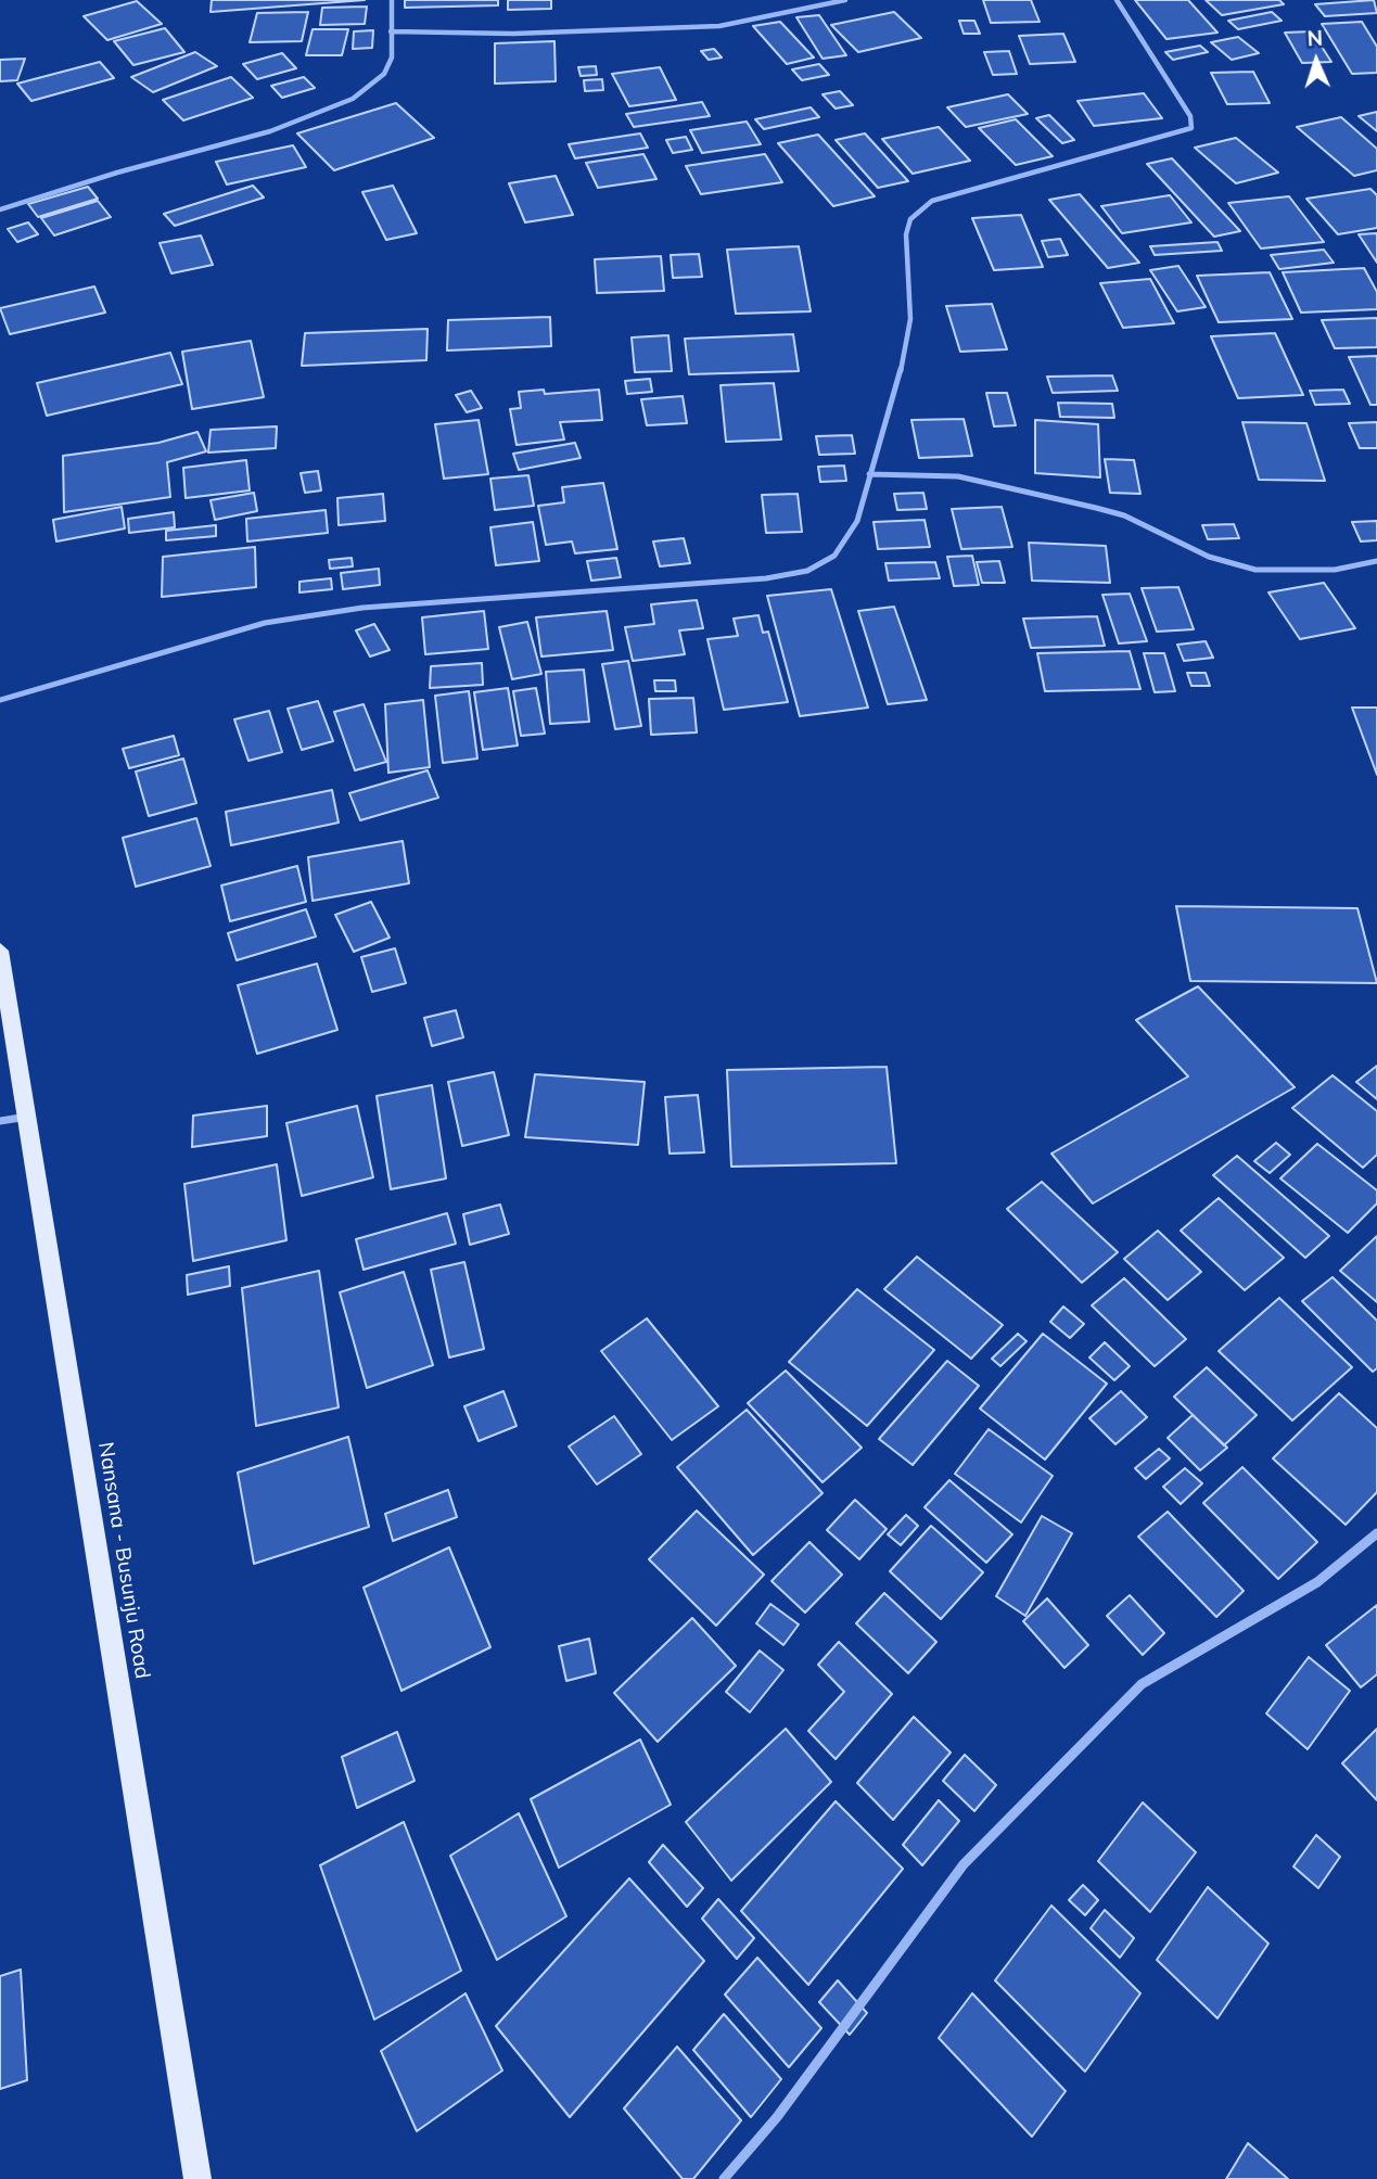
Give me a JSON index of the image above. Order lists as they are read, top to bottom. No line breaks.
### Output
{"streets":{"main road":["Nansana - Busunju Road"]},"north":"top"}
